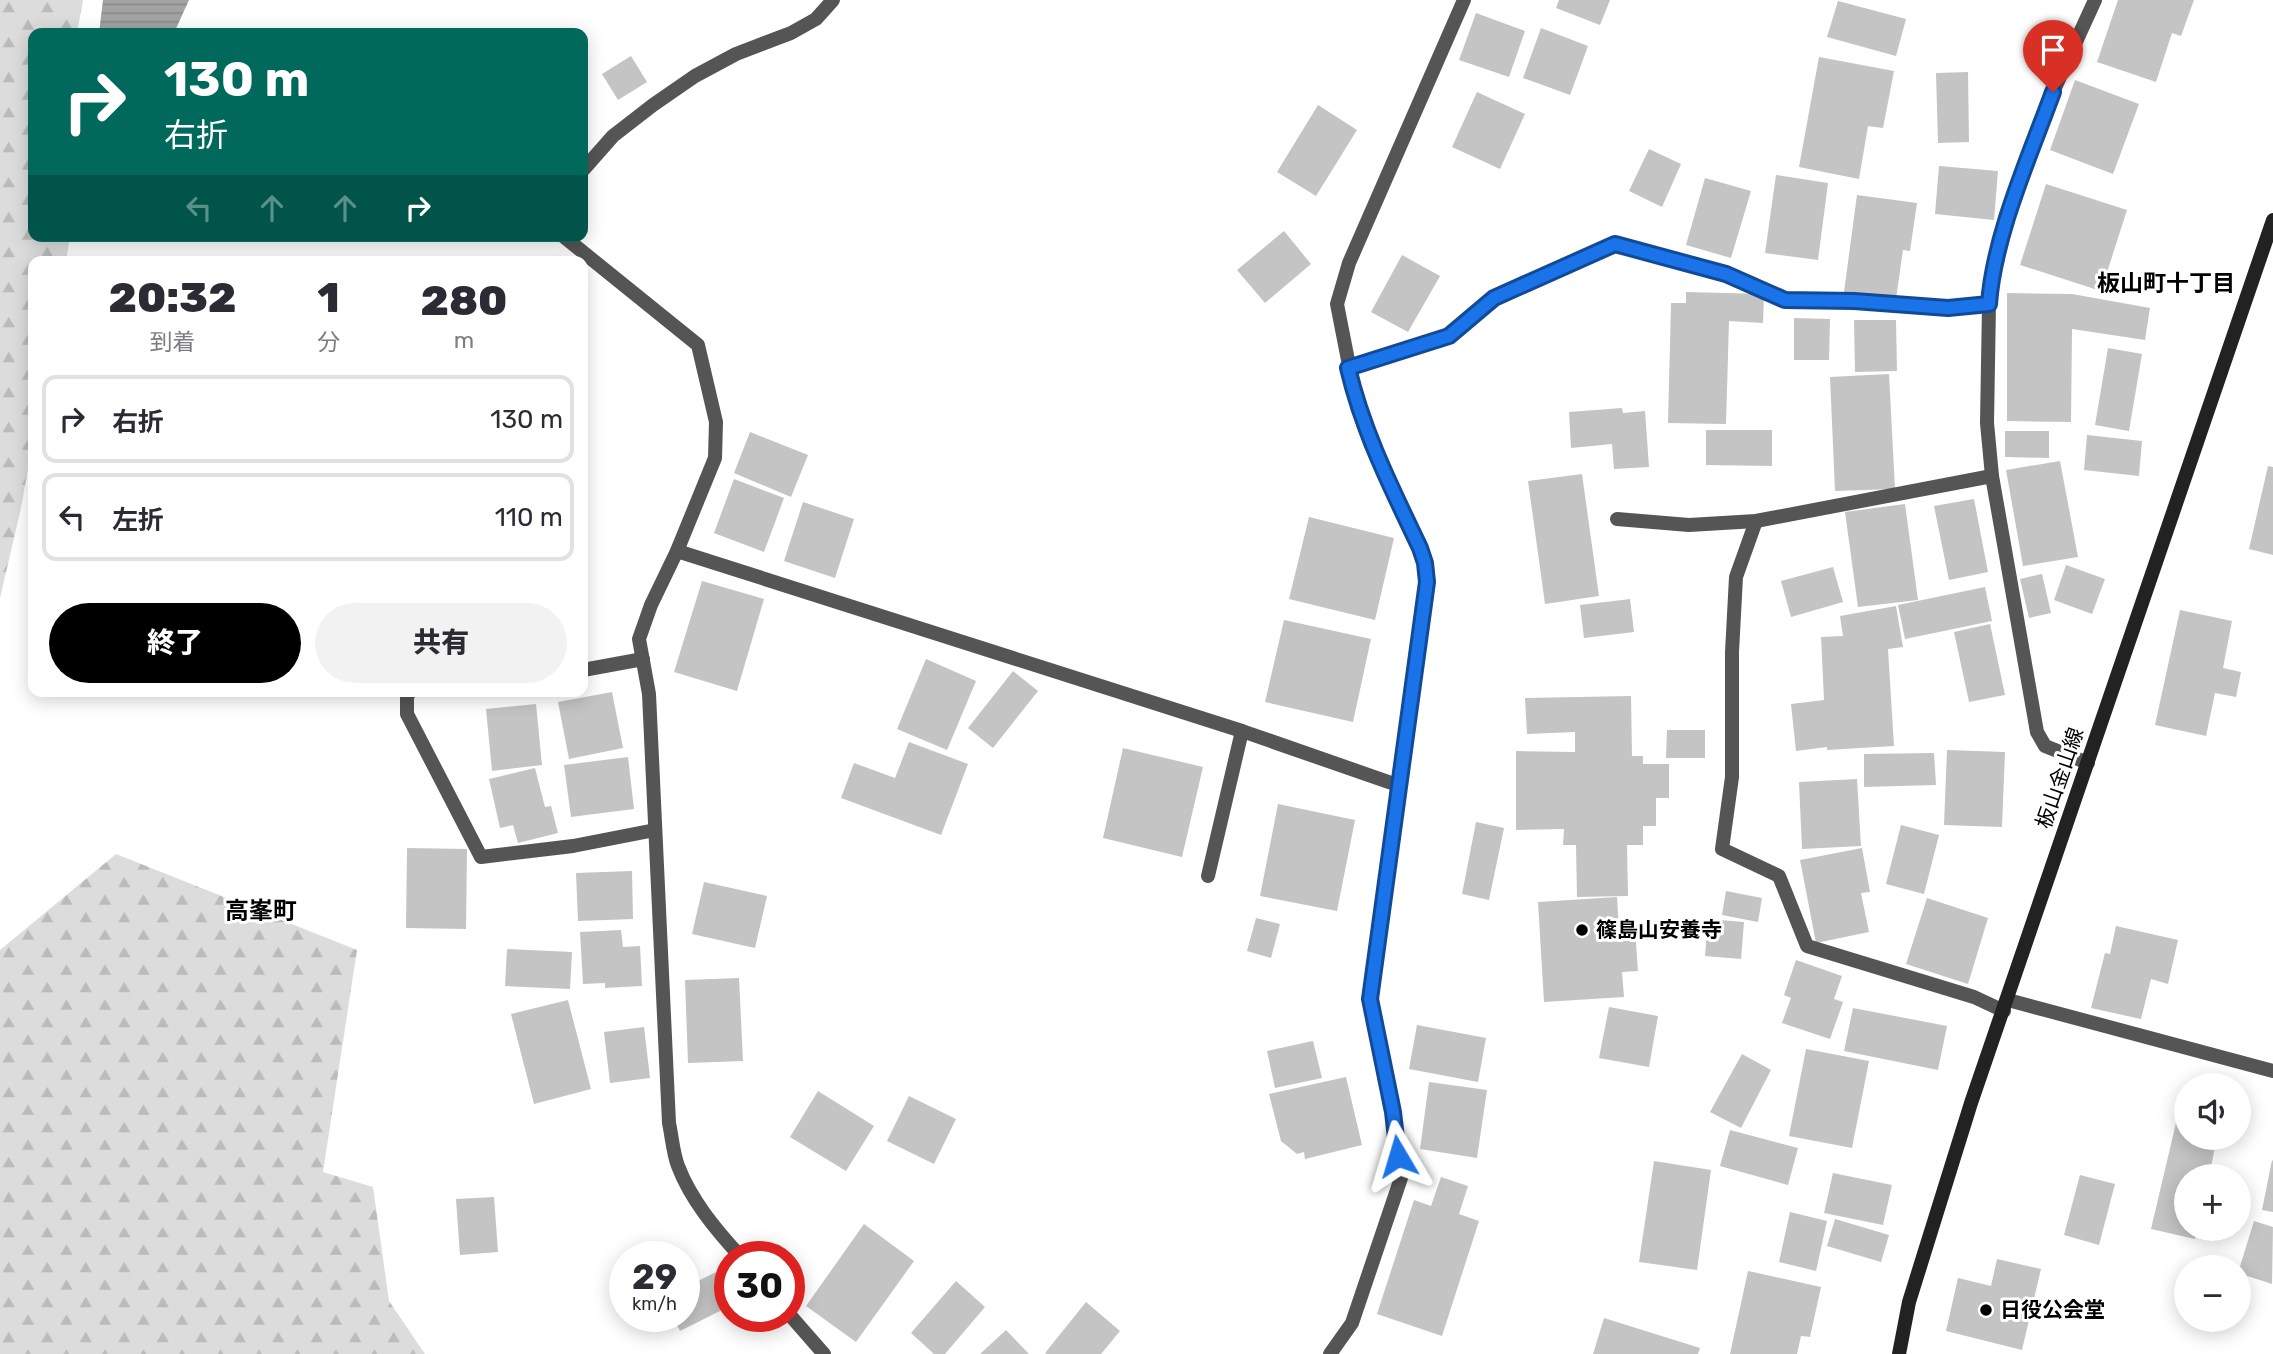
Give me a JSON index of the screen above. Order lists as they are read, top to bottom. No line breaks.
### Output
{"streets":{"main road":["板山金山線"]},"districts":["板山町十丁目","高峯町"],"places":["篠島山安養寺","日役公会堂"],"page":{"turn":["130 m","右折"],"eta":["20:32","到着","1","分","280","m"],"list":[{"name":"右折","value":"130 m"},{"name":"左折","value":"110 m"}],"buttons":["終了","共有"],"map_buttons":["+","−"],"speed":"29 km/h","limit":"30"}}
